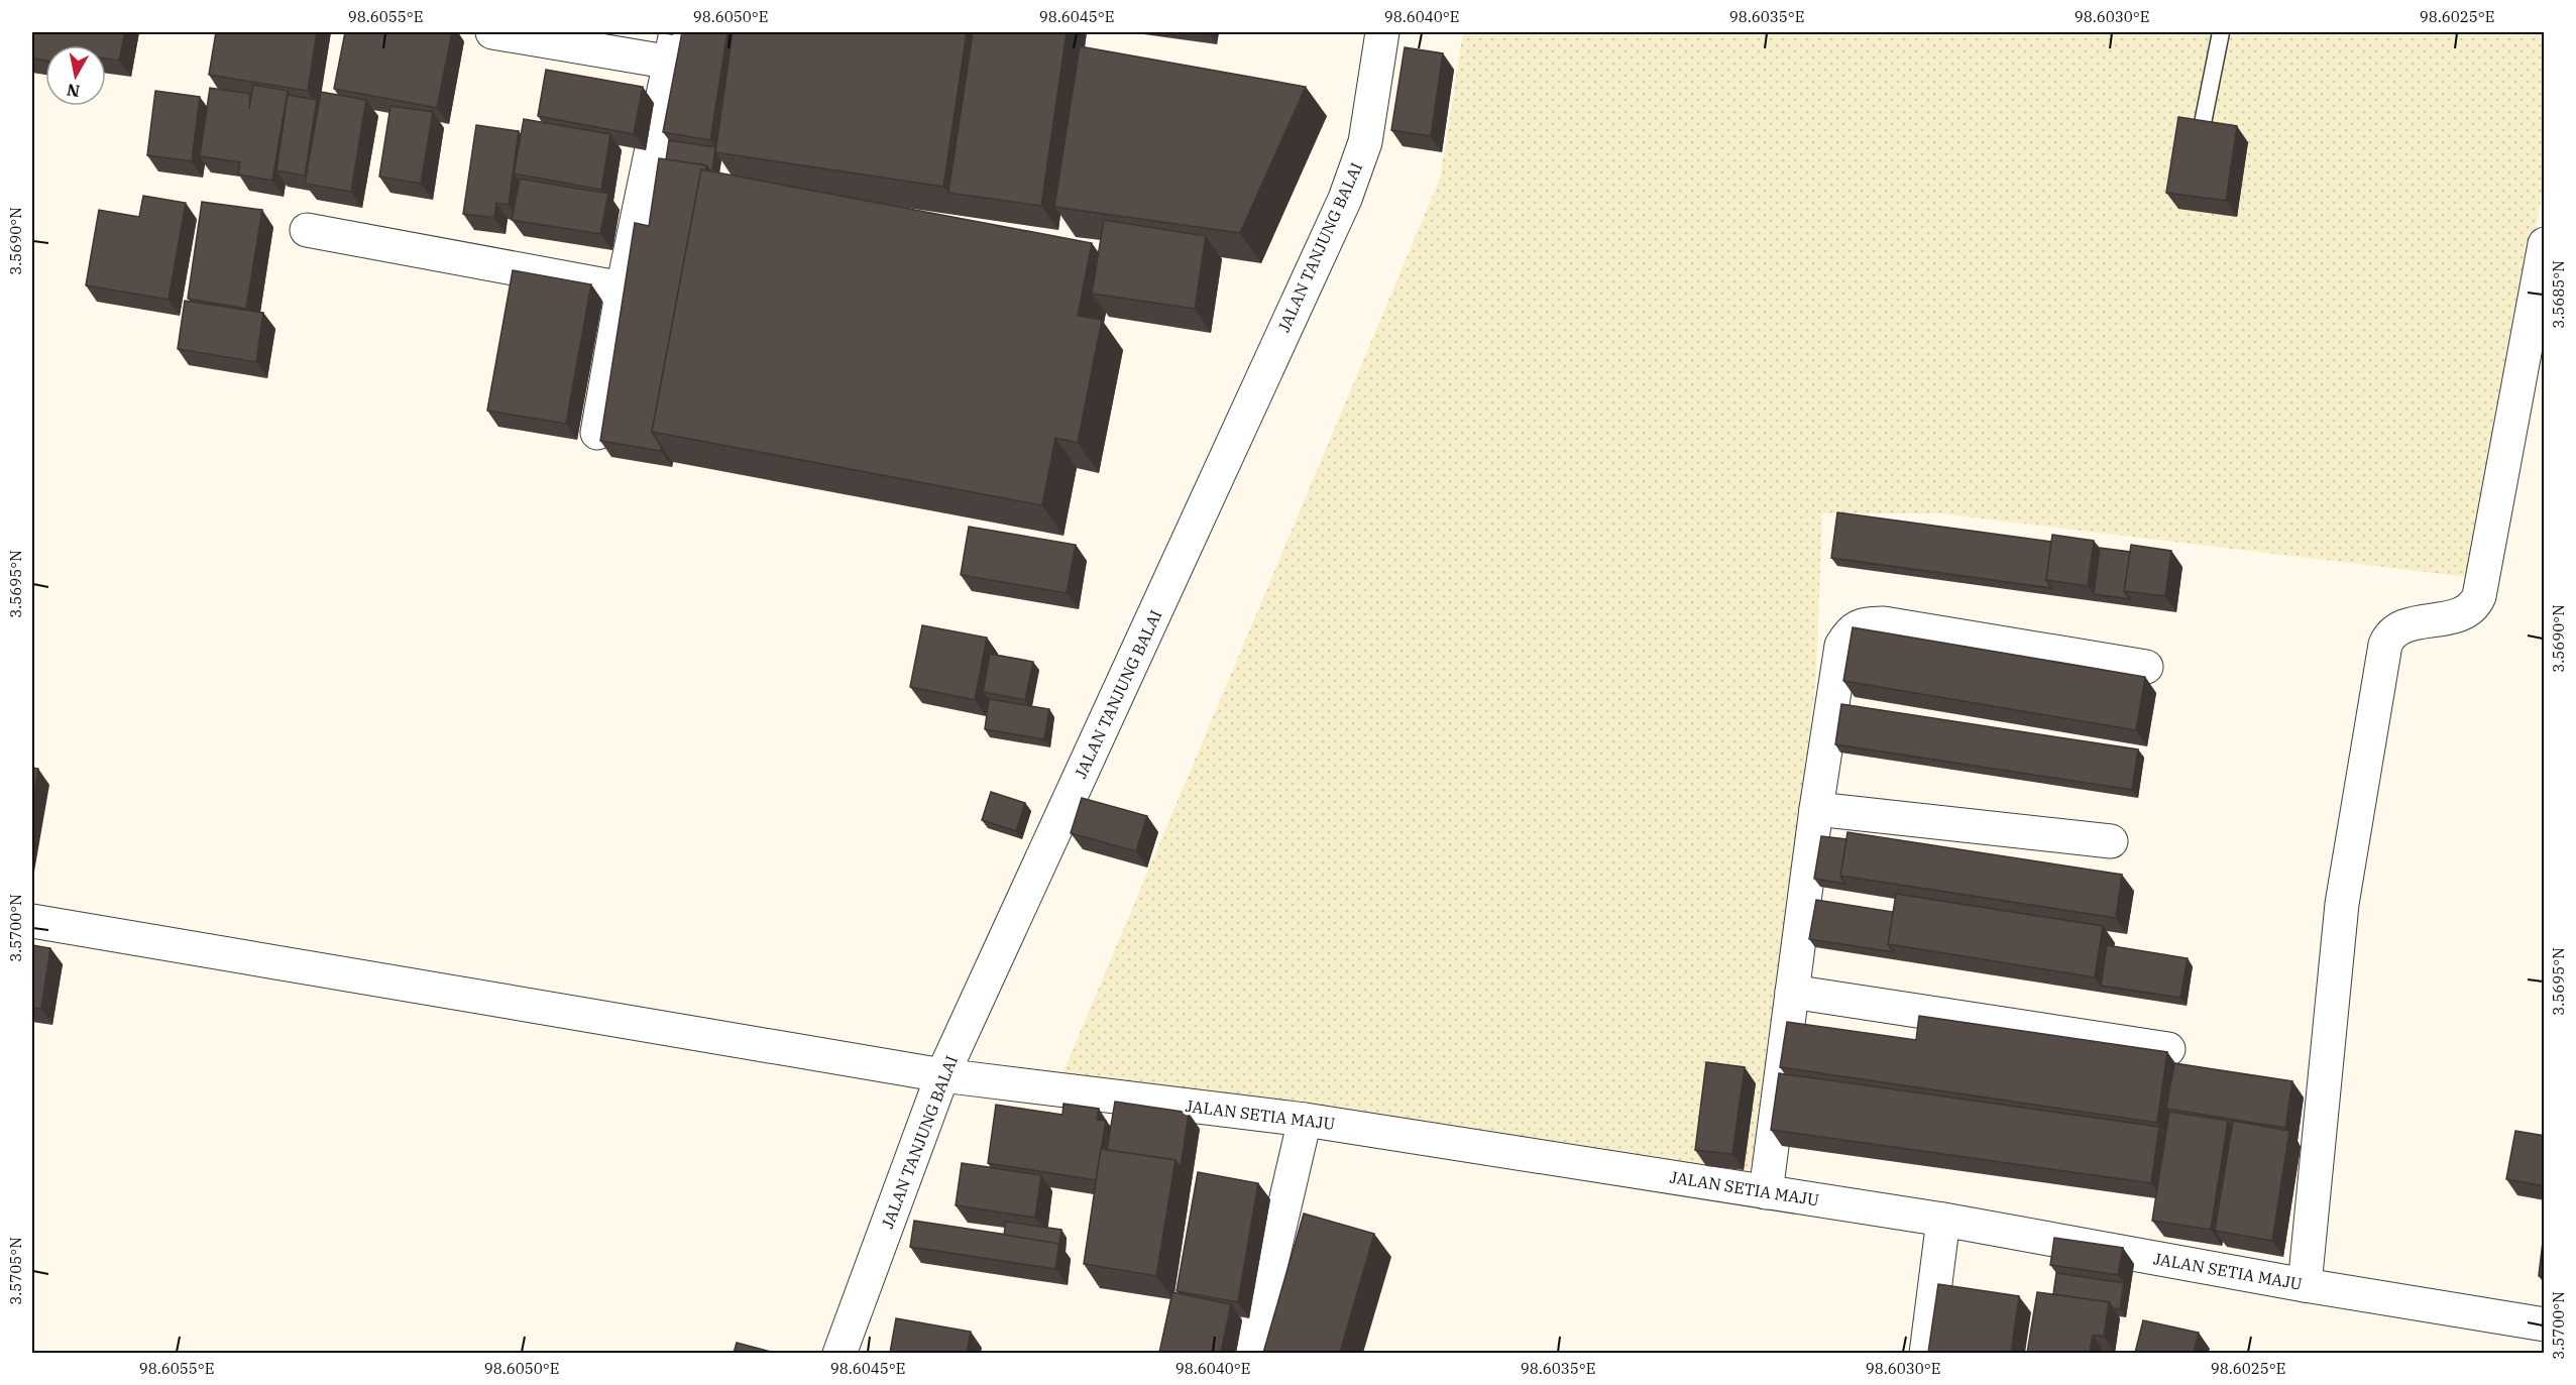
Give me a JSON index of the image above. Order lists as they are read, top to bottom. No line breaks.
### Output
{"streets":{"street":["JALAN TANJUNG BALAI","JALAN SETIA MAJU"]},"crossings":[["JALAN TANJUNG BALAI","JALAN SETIA MAJU"]],"north":"bottom","coordinates":["98.6055°E","98.6050°E","98.6045°E","98.6040°E","98.6035°E","98.6030°E","98.6025°E","3.5690°N","3.5685°N","3.5695°N","3.5700°N","3.5705°N"]}
